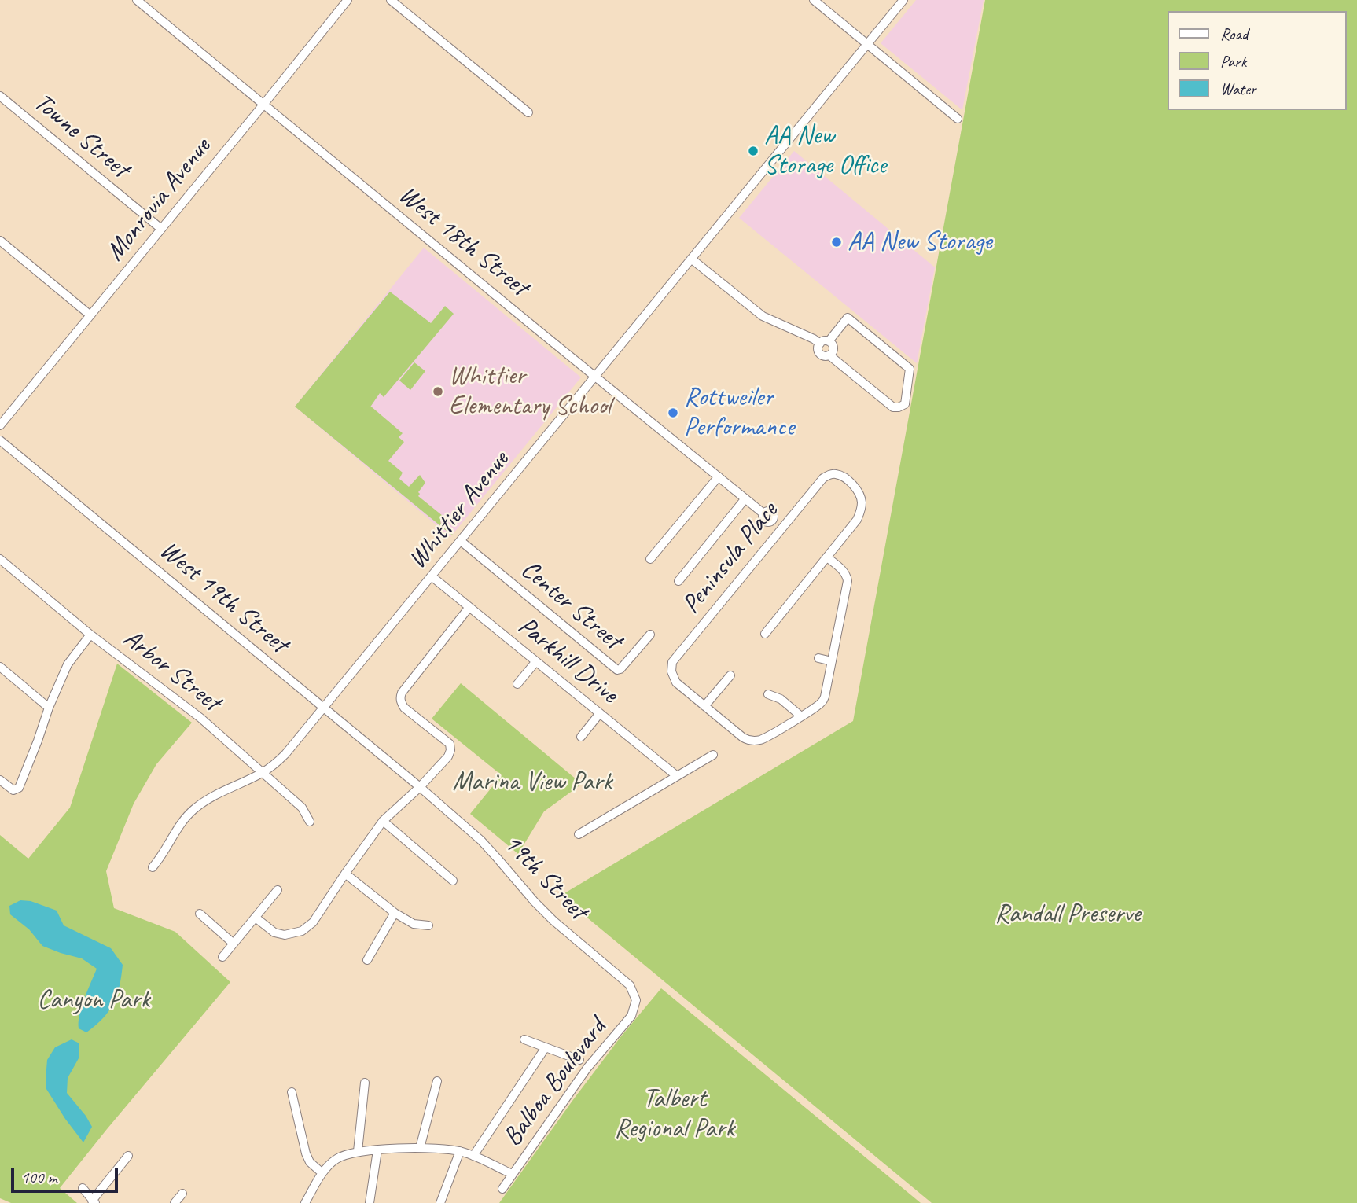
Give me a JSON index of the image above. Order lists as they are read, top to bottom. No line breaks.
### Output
{"streets":{"street":["Towne Street","Monrovia Avenue","West 18th Street","Whittier Avenue","Peninsula Place","West 19th Street","Center Street","Parkhill Drive","Arbor Street","19th Street","Balboa Boulevard"]},"crossings":[["Towne Street","Monrovia Avenue"],["Monrovia Avenue","West 18th Street"],["West 18th Street","Whittier Avenue"],["West 18th Street","Peninsula Place"],["Whittier Avenue","West 19th Street"],["Whittier Avenue","Center Street"],["Whittier Avenue","Parkhill Drive"],["Whittier Avenue","Arbor Street"],["West 19th Street","19th Street"],["19th Street","Balboa Boulevard"]],"parks":["Marina View Park","Randall Preserve","Canyon Park","Talbert Regional Park"],"places":["AA New Storage Office","AA New Storage","Whittier Elementary School","Rottweiler Performance"],"legend":["Road","Park","Water"],"scale_bar":"100 m"}
